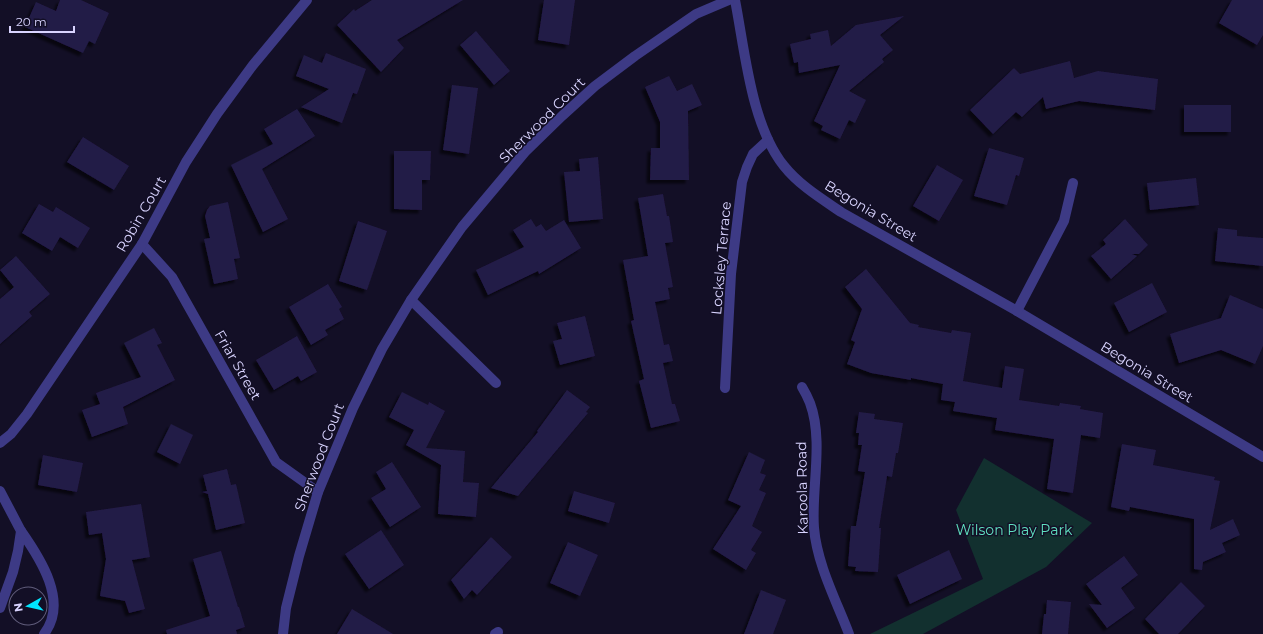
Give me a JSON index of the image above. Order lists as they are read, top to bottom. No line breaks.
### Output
{"streets":{"street":["Sherwood Court","Begonia Street","Robin Court","Locksley Terrace","Friar Street","Karoola Road"]},"crossings":[["Sherwood Court","Friar Street"],["Begonia Street","Locksley Terrace"],["Robin Court","Friar Street"]],"parks":["Wilson Play Park"],"scale_bar":"20 m","north":"left"}
